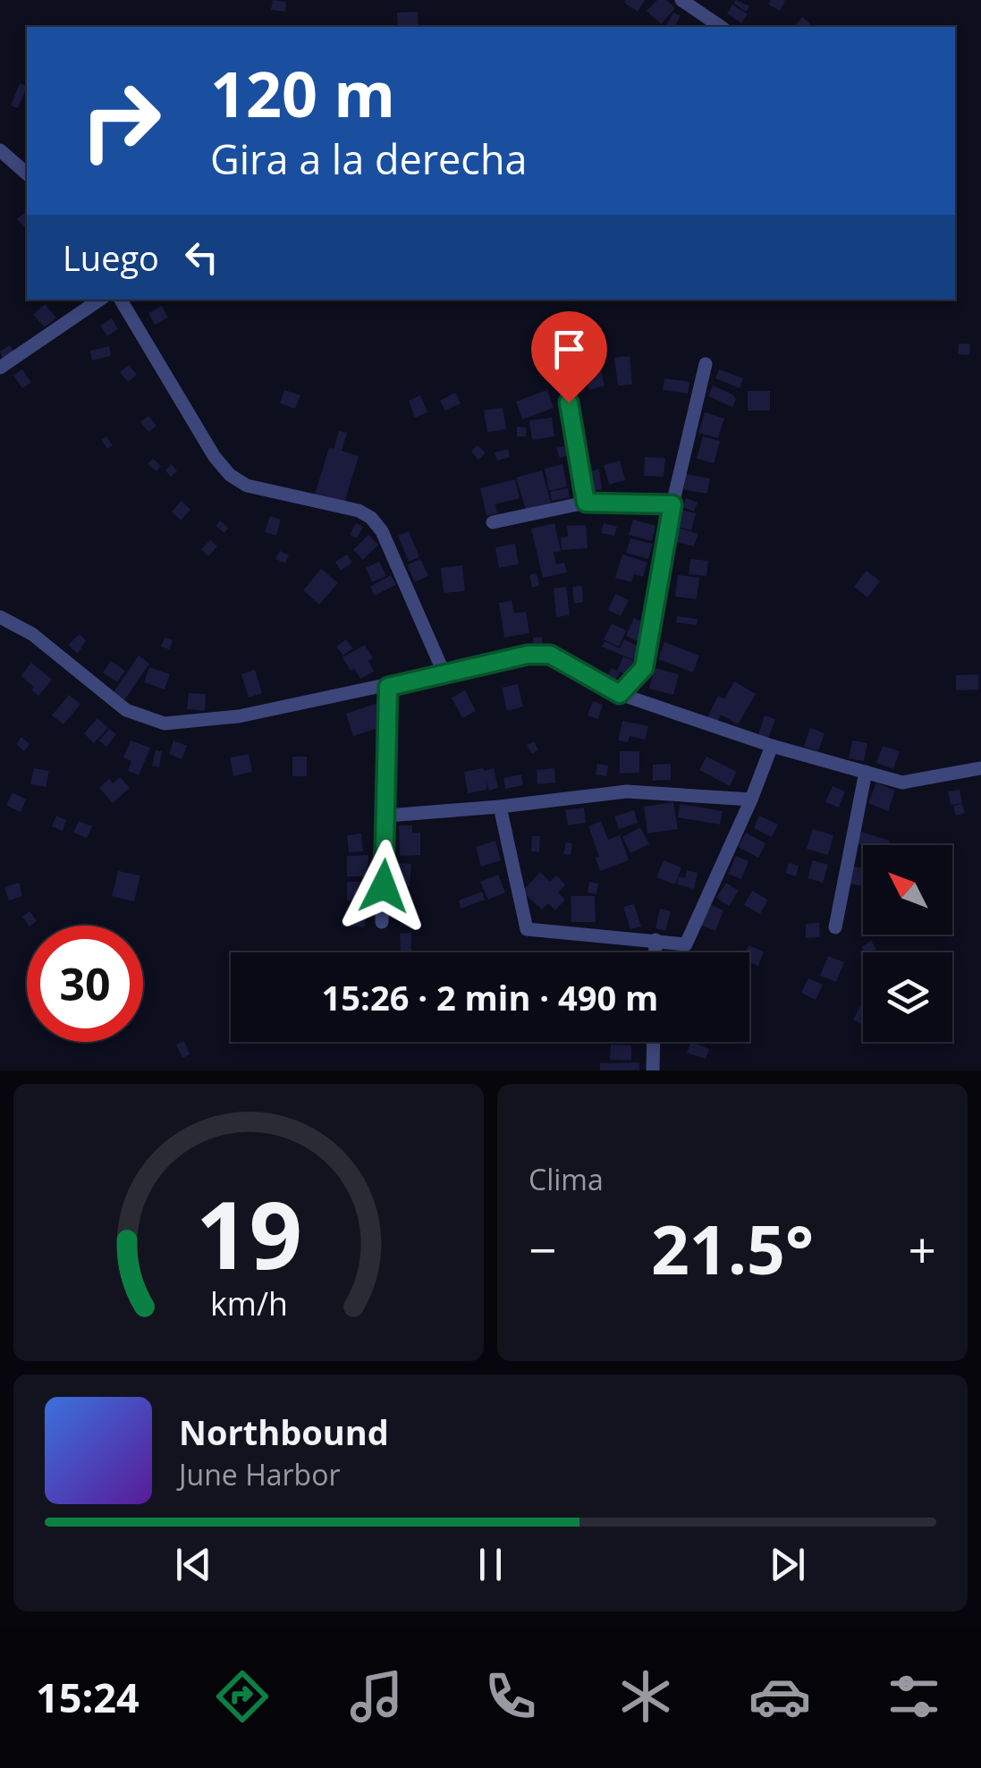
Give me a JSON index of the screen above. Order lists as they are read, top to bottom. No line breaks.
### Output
{"north":"top left","page":{"turn":["120 m","Gira a la derecha"],"then":"Luego","limit":"30","trip":"15:26 · 2 min · 490 m","tile":"Clima","heat":["−","21.5°","+"],"song":["Northbound","June Harbor"],"tabs":"15:24","gauge":["19","km/h"]}}
